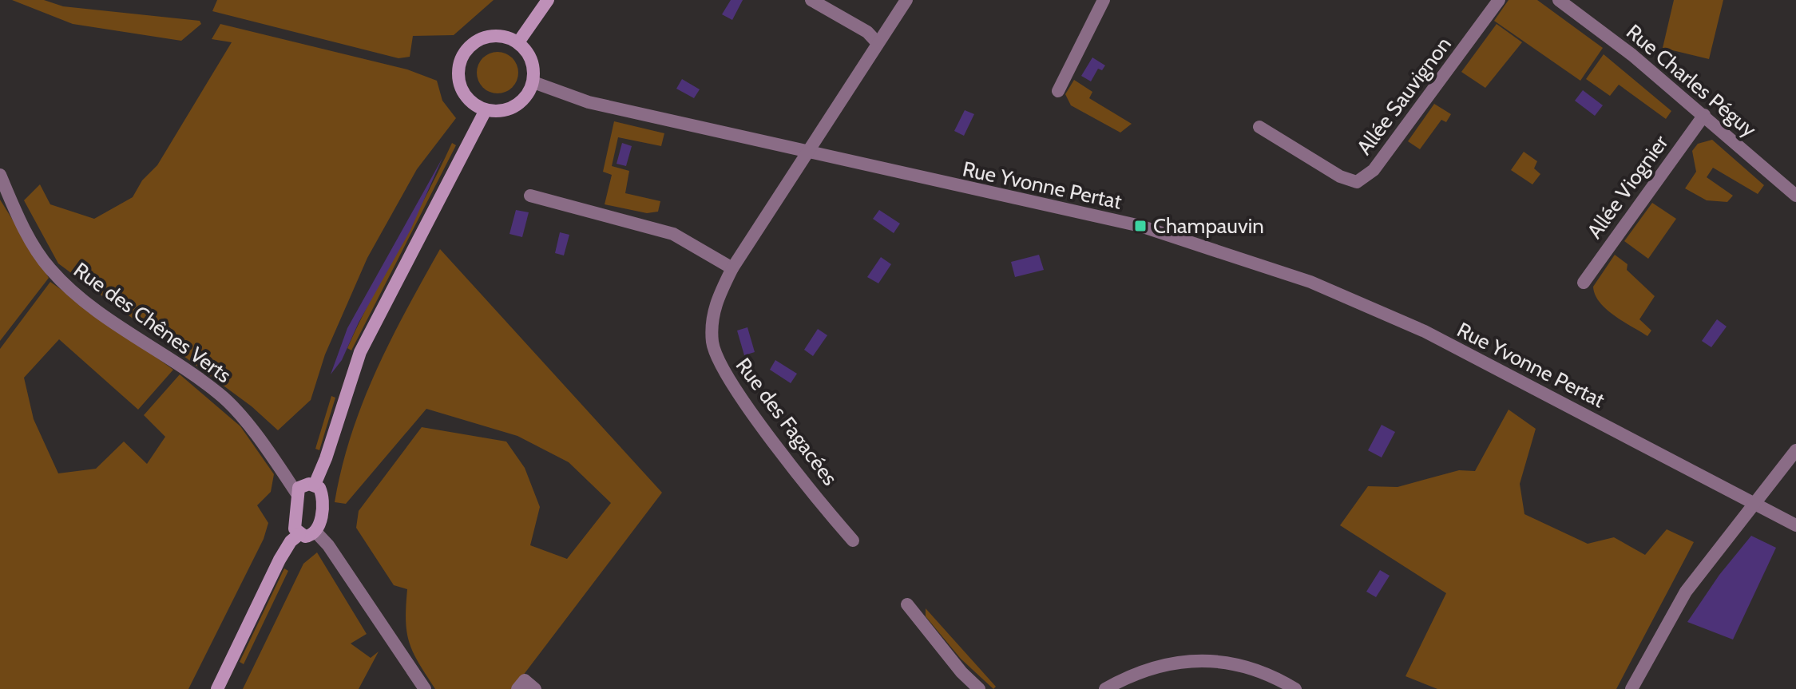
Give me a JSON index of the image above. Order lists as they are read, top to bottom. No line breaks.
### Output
{"streets":{"street":["Rue Charles Péguy","Allée Sauvignon","Rue Yvonne Pertat","Allée Viognier","Rue des Chênes Verts","Rue des Fagacées"]},"crossings":[["Rue Charles Péguy","Allée Viognier"],["Rue Yvonne Pertat","Rue des Fagacées"]],"places":{"transit":["Champauvin"]}}
